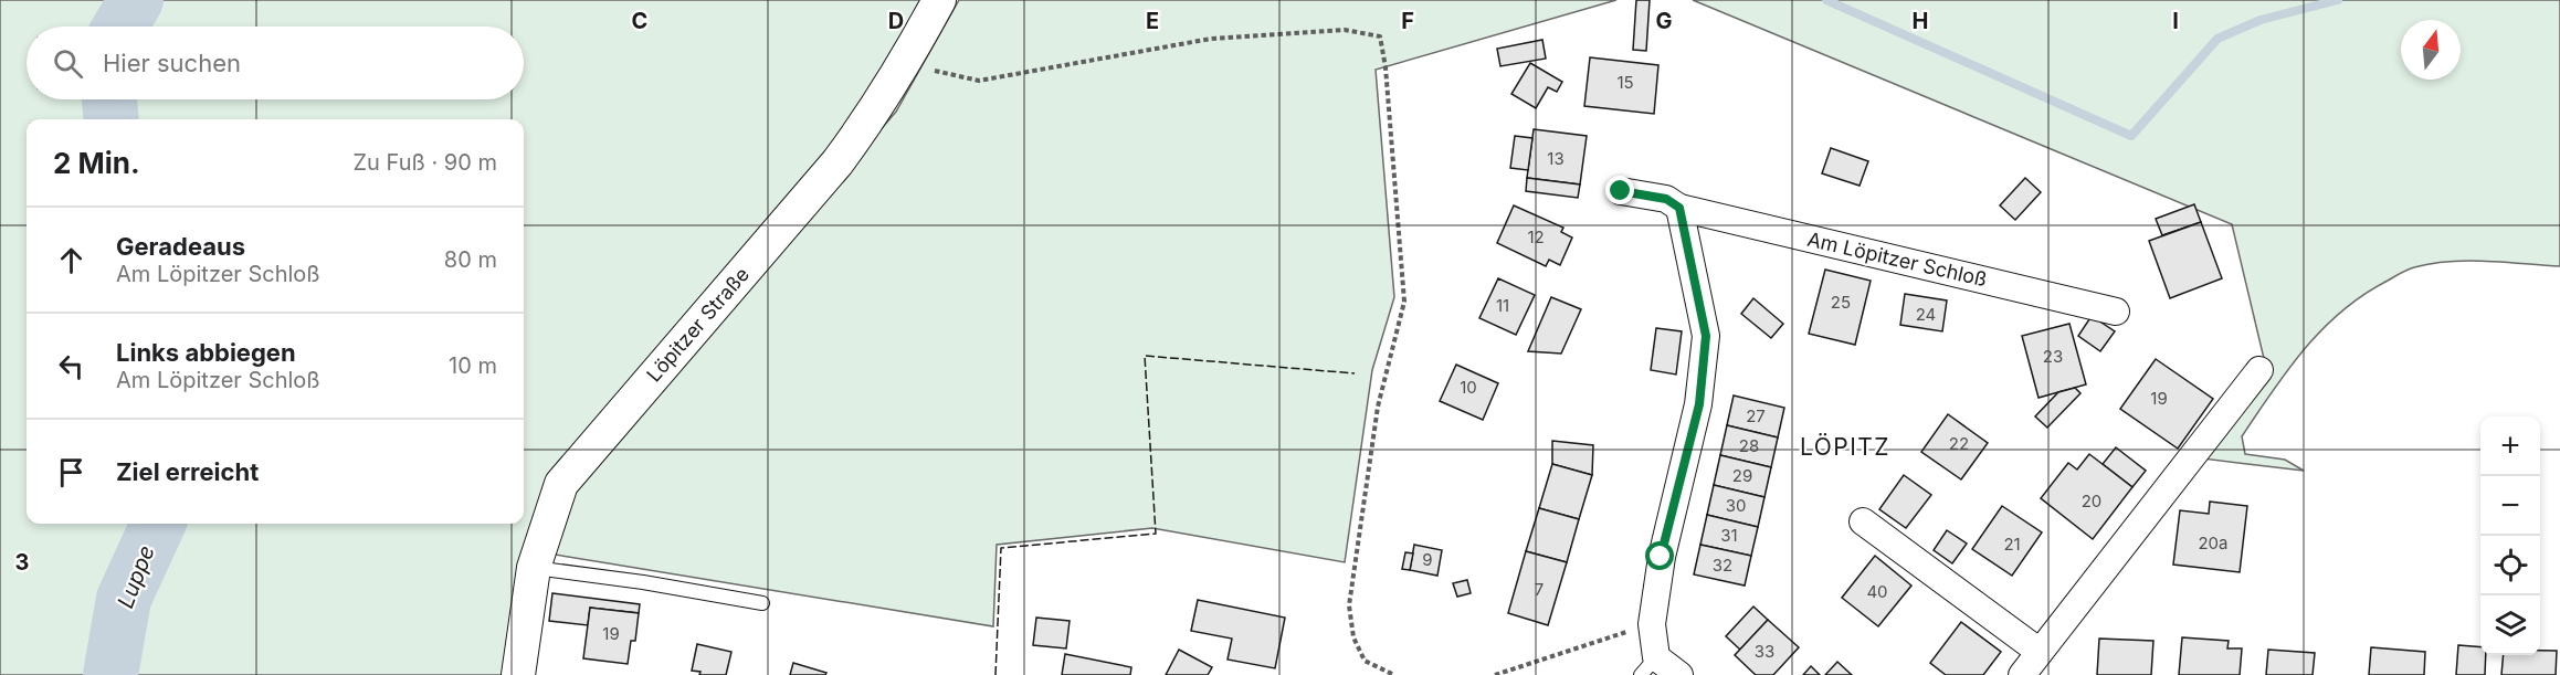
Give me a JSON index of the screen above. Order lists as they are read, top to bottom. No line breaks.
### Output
{"streets":{"street":["Am Löpitzer Schloß","Löpitzer Straße"]},"districts":["LÖPITZ"],"water":["Luppe"],"house_numbers":["15","13","12","25","11","24","23","10","19","27","22","28","29","20","30","31","20a","21","9","32","7","40","19","33"],"north":"top","page":{"search":"Hier suchen","heading":["2 Min.","Zu Fuß · 90 m"],"list":[["Geradeaus","Am Löpitzer Schloß","80 m"],["Links abbiegen","Am Löpitzer Schloß","10 m"],"Ziel erreicht"],"map_buttons":["+","−"]},"grid":{"columns":["C","D","E","F","G","H","I"],"rows":["3"]}}
